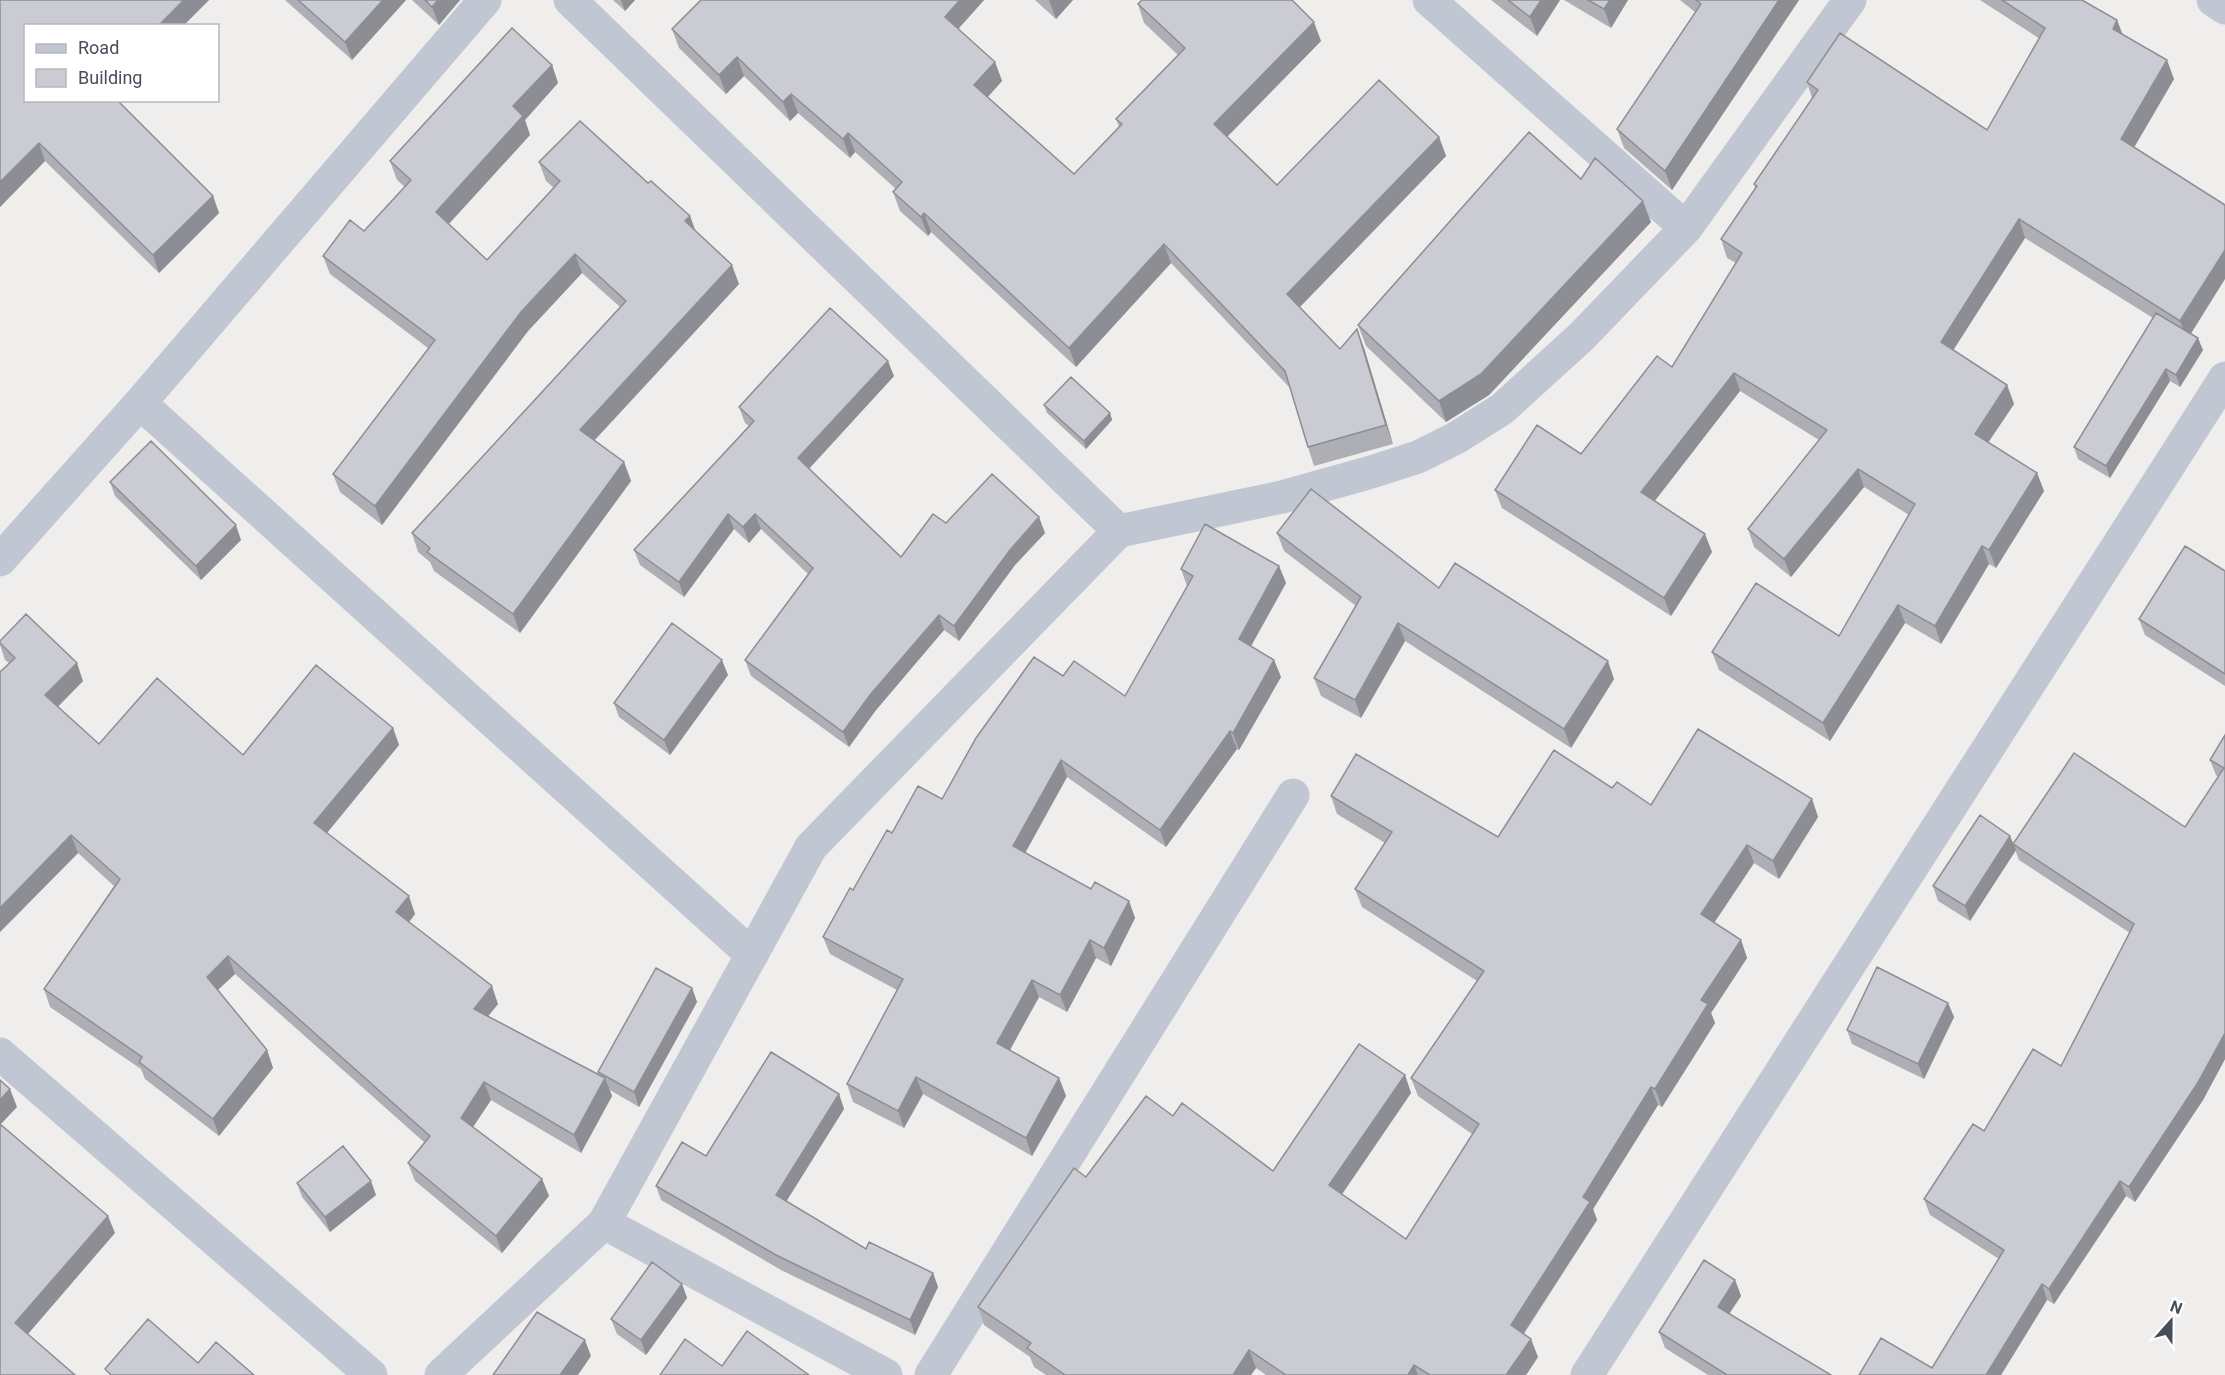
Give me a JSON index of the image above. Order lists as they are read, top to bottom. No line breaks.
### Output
{"legend":["Road","Building"],"north":"top"}
